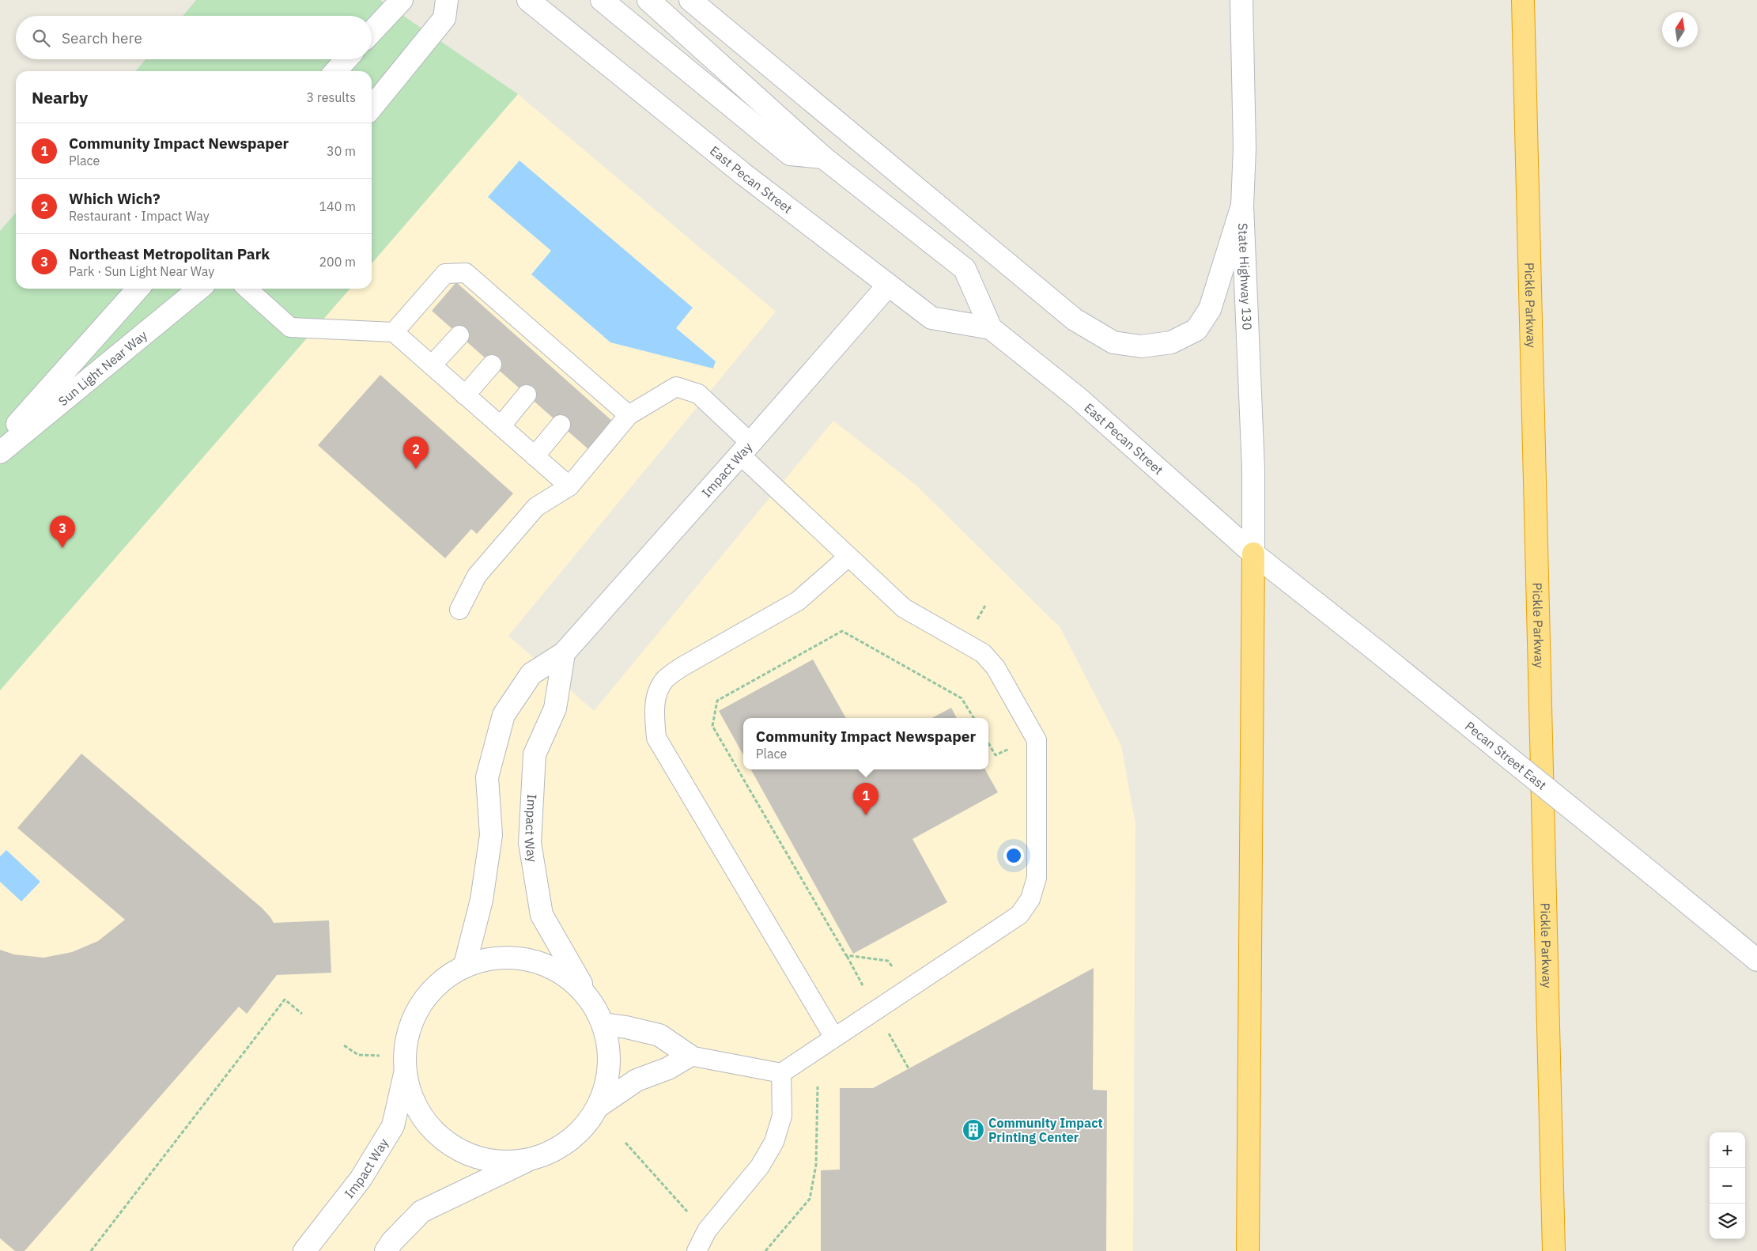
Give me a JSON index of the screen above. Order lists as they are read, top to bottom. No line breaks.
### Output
{"streets":{"highway":["Pickle Parkway"],"main road":["East Pecan Street","State Highway 130","Sun Light Near Way","Impact Way","Pecan Street East"]},"crossings":[["East Pecan Street","State Highway 130"],["East Pecan Street","Impact Way"],["East Pecan Street","Pecan Street East"],["State Highway 130","Pecan Street East"]],"places":{"building":["Community Impact Printing Center"]},"north":"top","page":{"search":"Search here","heading":["Nearby","3 results"],"list":[{"mark":"1","name":"Community Impact Newspaper","note":"Place","value":"30 m"},{"mark":"2","name":"Which Wich?","note":"Restaurant · Impact Way","value":"140 m"},{"mark":"3","name":"Northeast Metropolitan Park","note":"Park · Sun Light Near Way","value":"200 m"}],"pins":["2","3","1"],"popup":["Community Impact Newspaper","Place"],"map_buttons":["+","−"]}}
